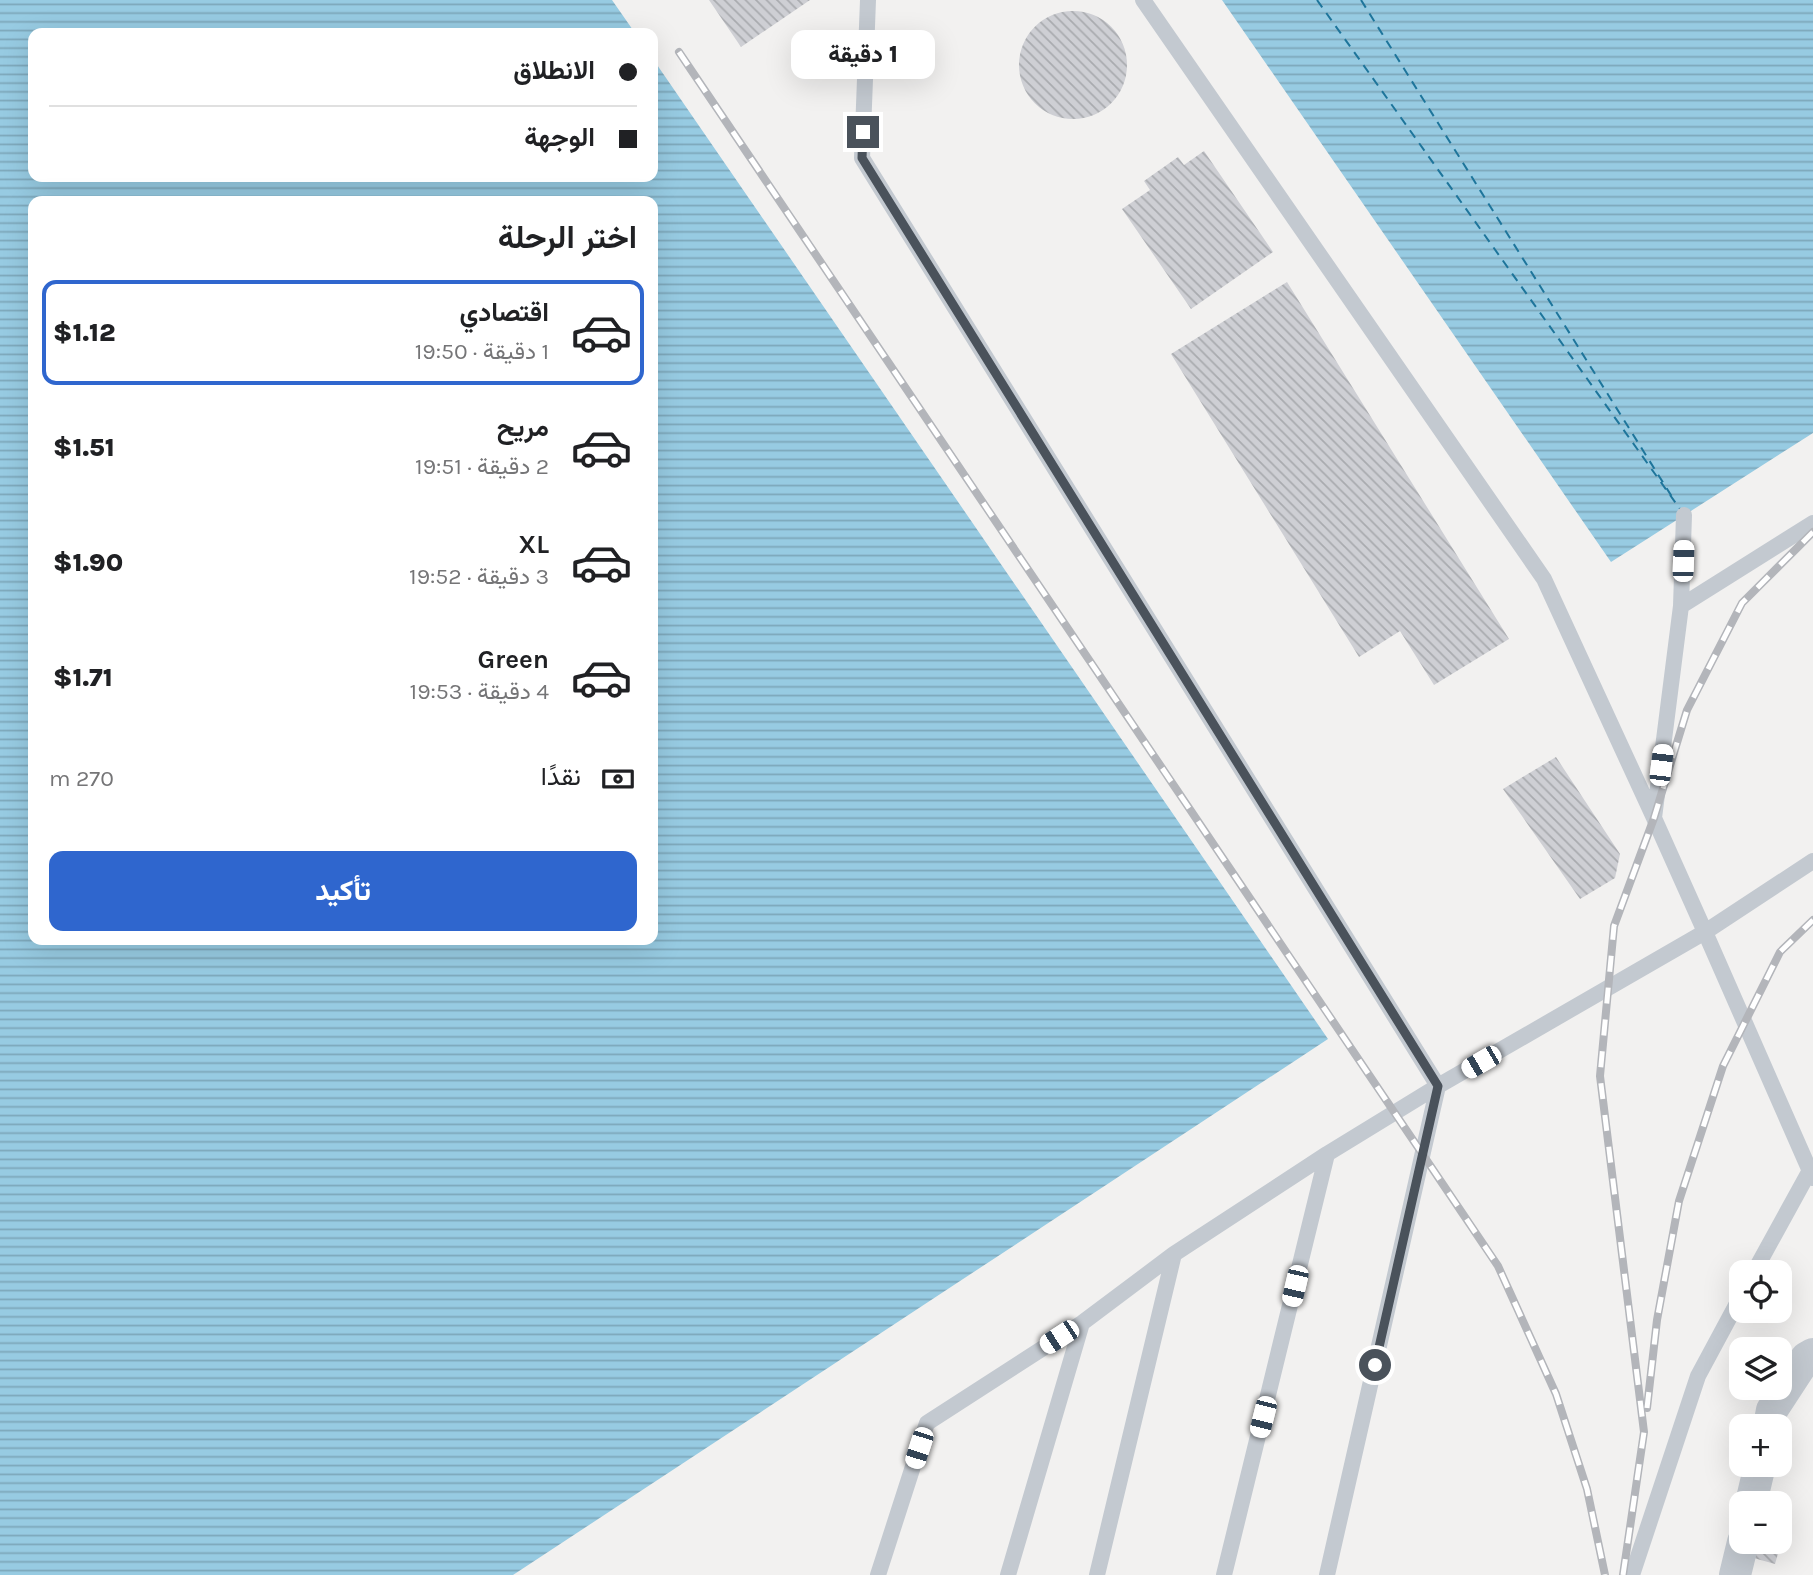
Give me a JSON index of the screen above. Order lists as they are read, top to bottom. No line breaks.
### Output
{"page":{"banner":["الانطلاق","الوجهة"],"bubble":"1 دقيقة","heading":"اختر الرحلة","list":[{"name":"اقتصادي","note":"1 دقيقة · 19:50","value":"$1.12"},{"name":"مريح","note":"2 دقيقة · 19:51","value":"$1.51"},{"name":"XL","note":"3 دقيقة · 19:52","value":"$1.90"},{"name":"Green","note":"4 دقيقة · 19:53","value":"$1.71"}],"pay":["نقدًا","270 m"],"buttons":"تأكيد","map_buttons":["+","−"]}}
